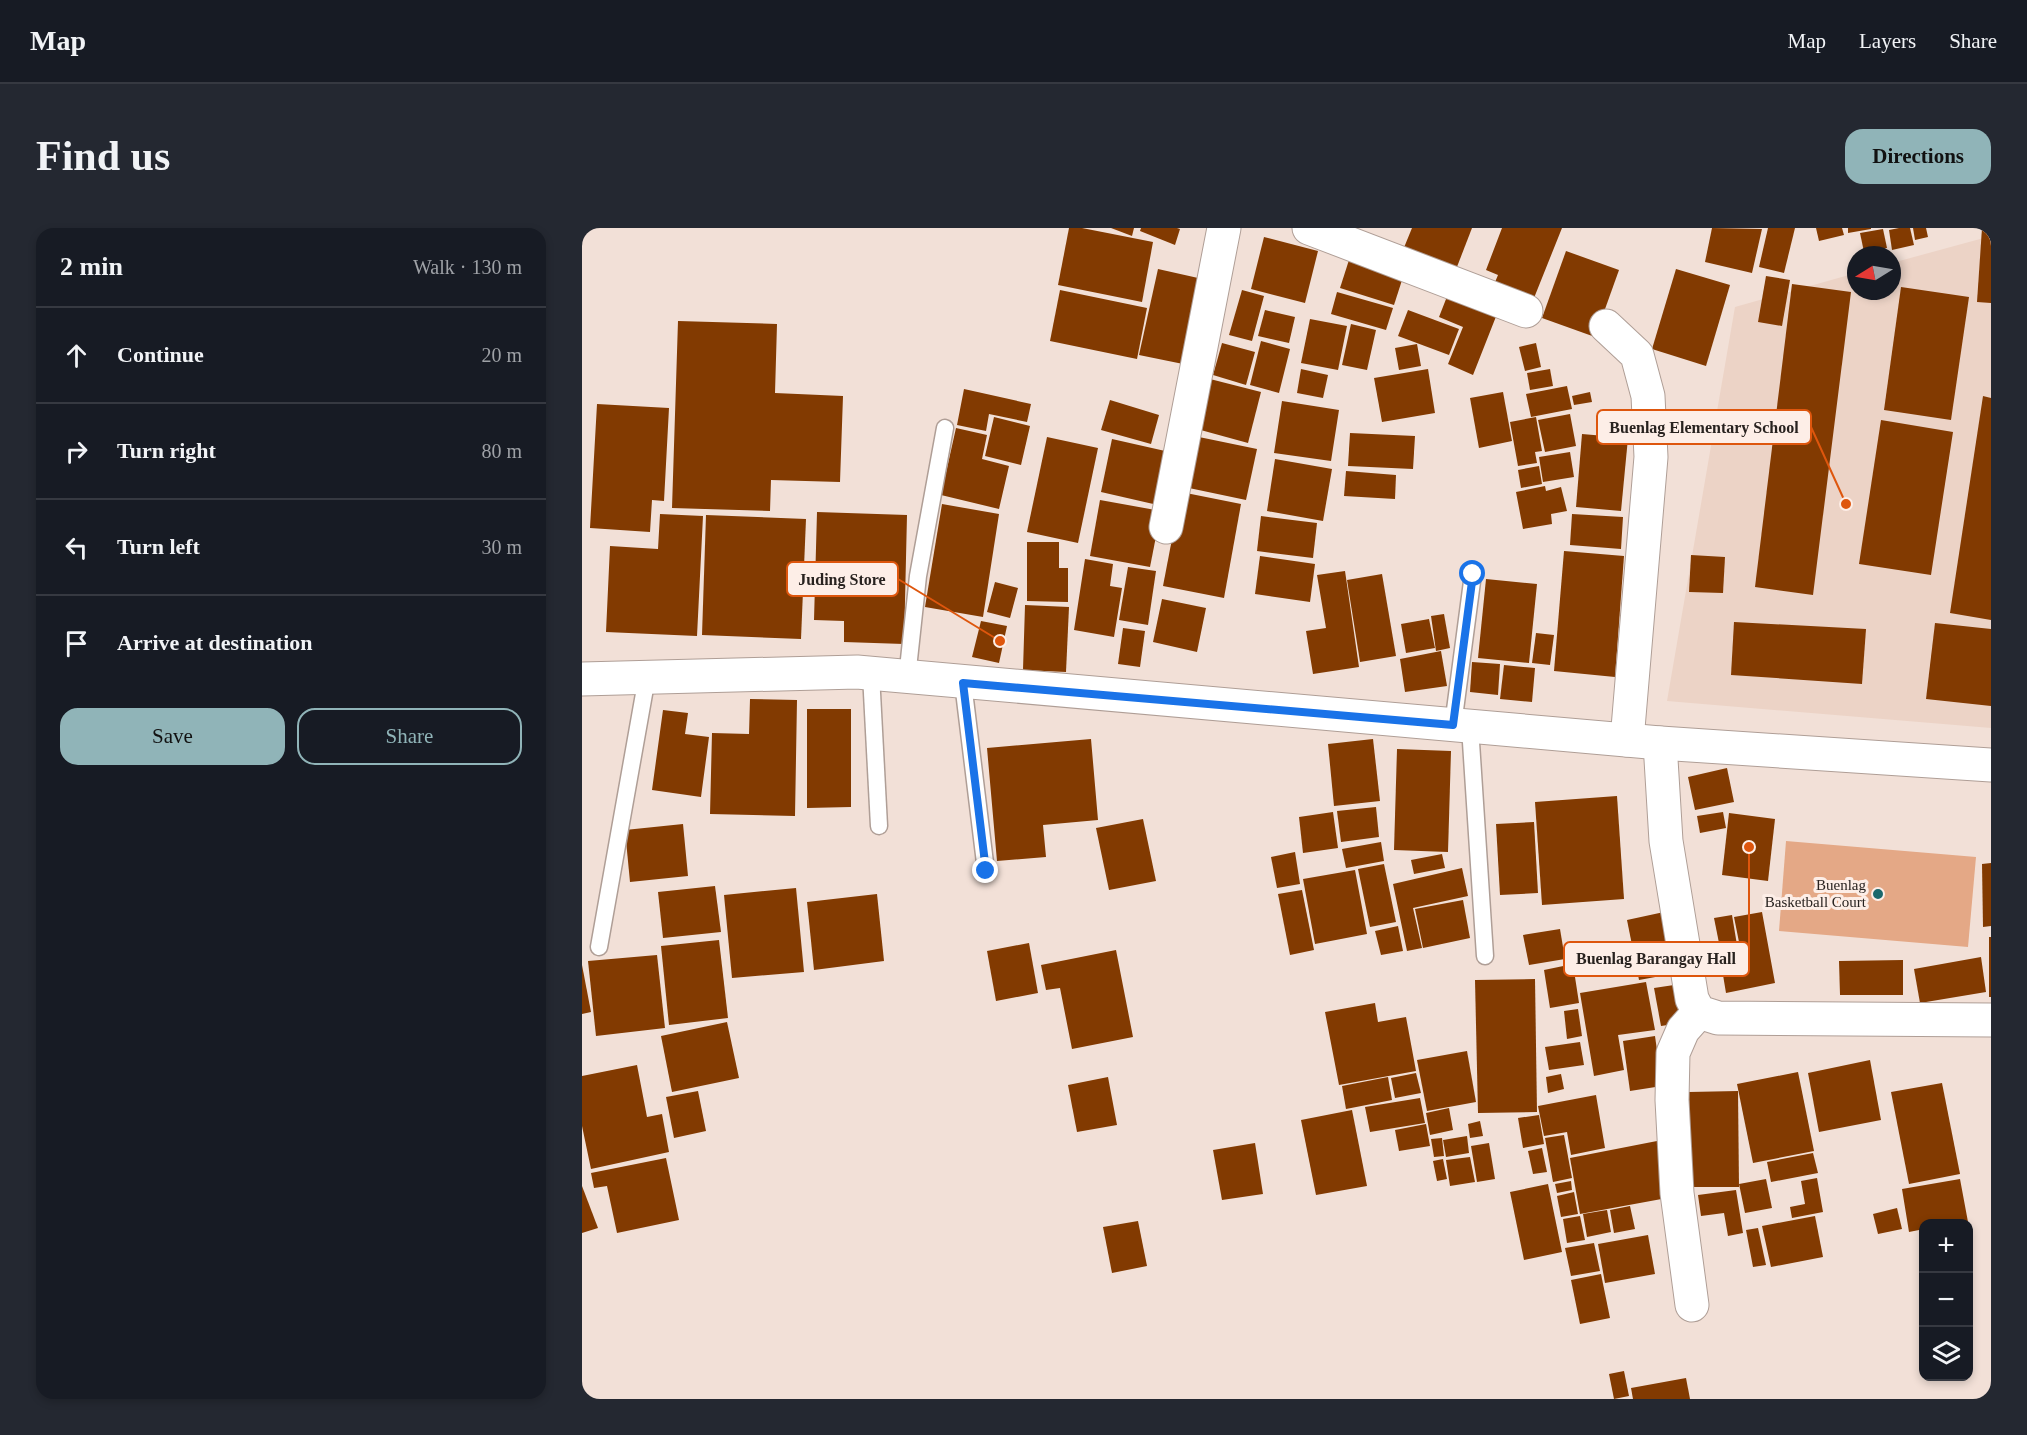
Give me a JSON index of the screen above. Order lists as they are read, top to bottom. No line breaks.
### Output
{"places":["Buenlag Elementary School","Juding Store","Buenlag Barangay Hall","Buenlag Basketball Court"],"north":"left","page":{"header":"Map","nav":["Map","Layers","Share"],"buttons":["Directions",["Save","Share"]],"title":"Find us","heading":["2 min","Walk · 130 m"],"list":[["Continue","20 m"],["Turn right","80 m"],["Turn left","30 m"],"Arrive at destination"],"map_buttons":["+","−"]}}
